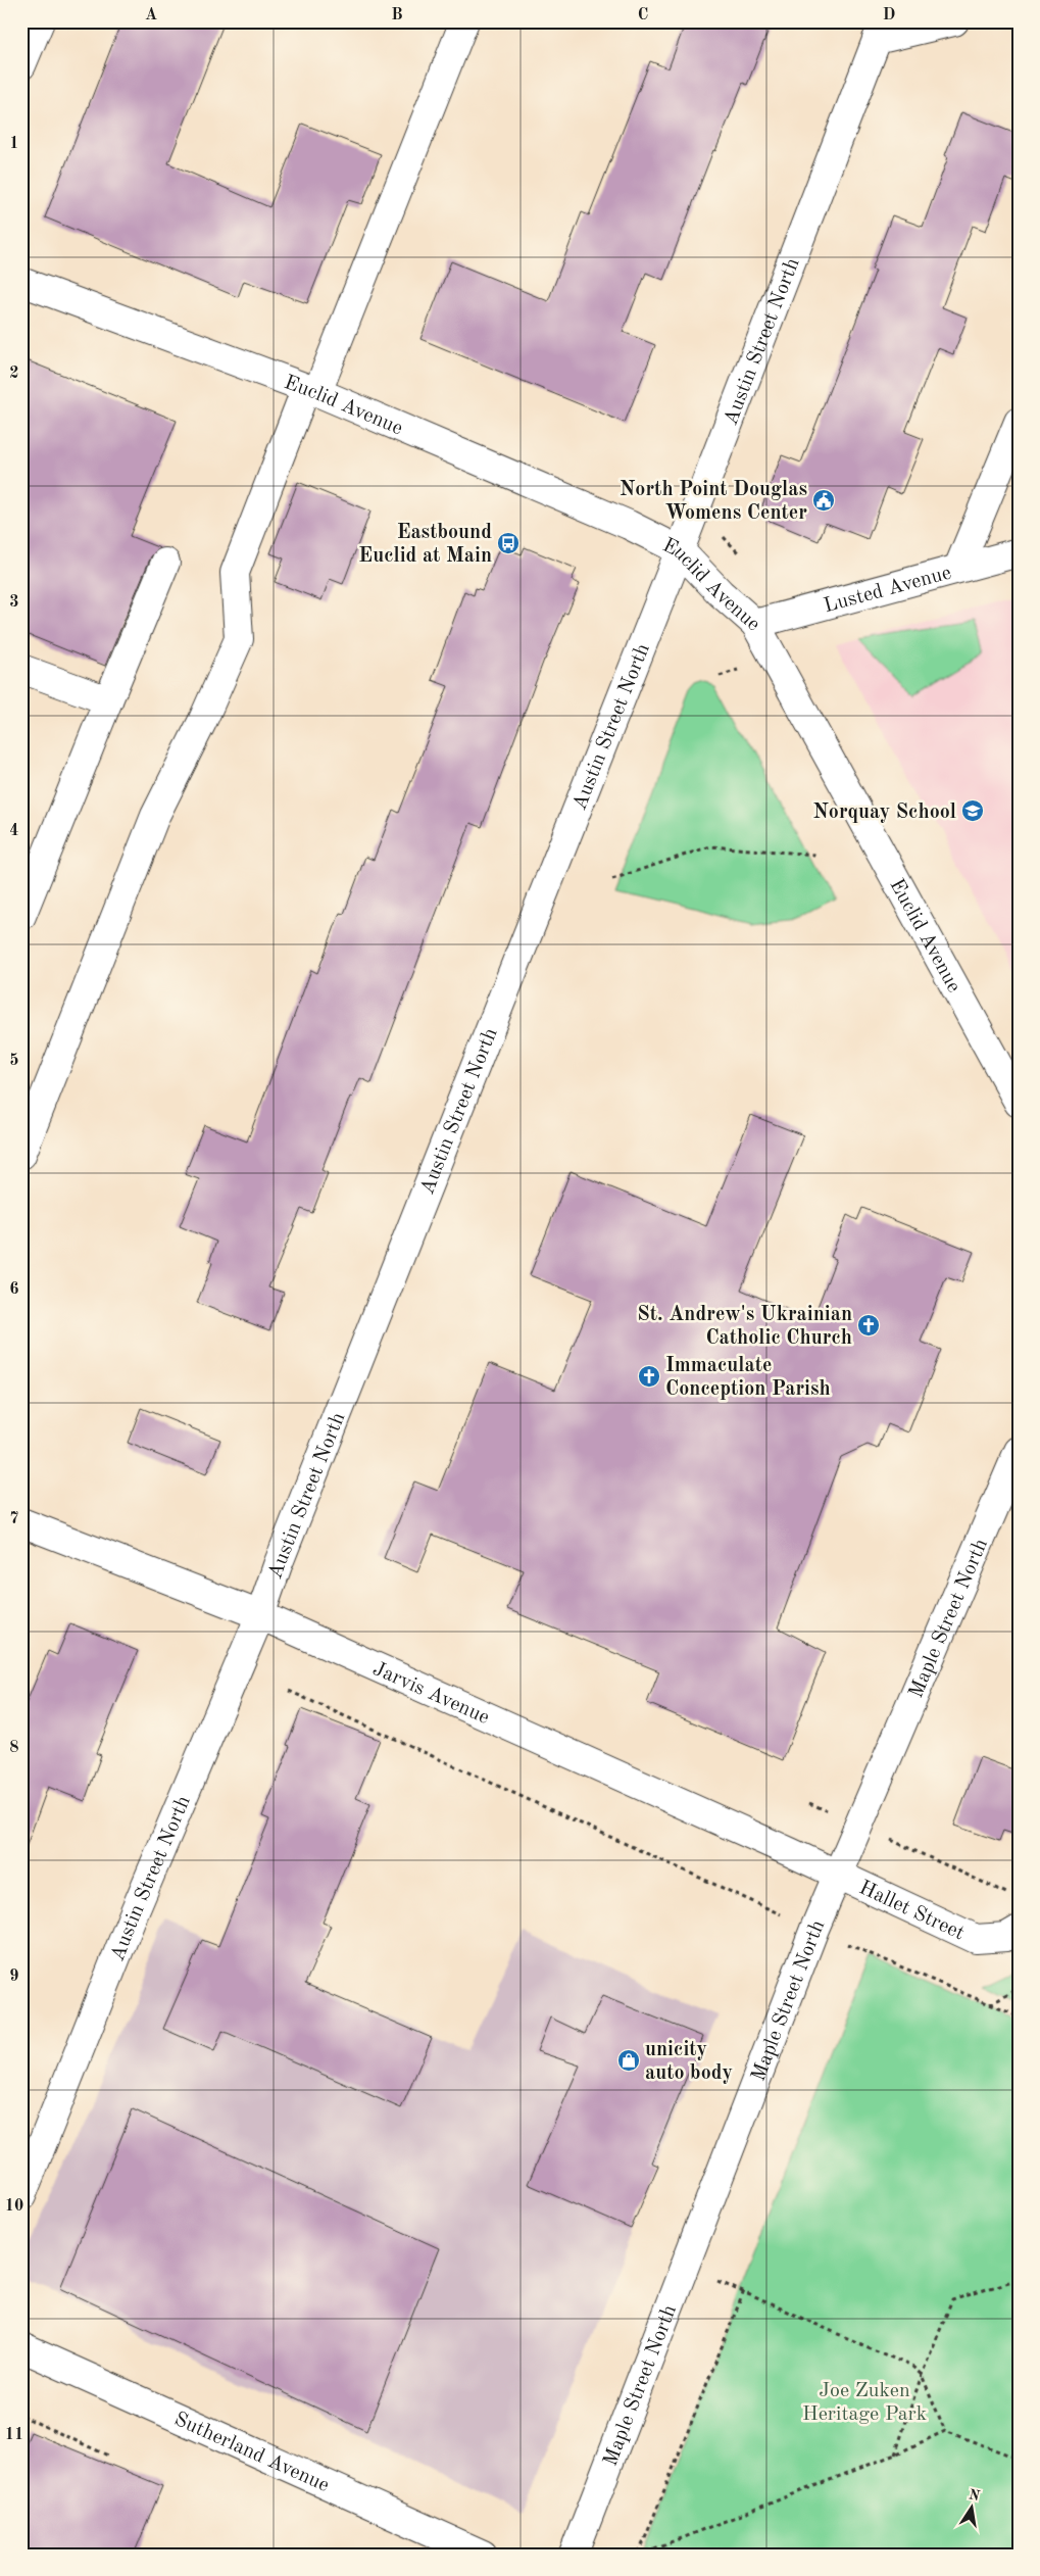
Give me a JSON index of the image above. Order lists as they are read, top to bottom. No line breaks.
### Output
{"streets":{"street":["Austin Street North","Euclid Avenue","Lusted Avenue","Maple Street North","Jarvis Avenue","Hallet Street","Sutherland Avenue"]},"crossings":[["Austin Street North","Euclid Avenue"],["Austin Street North","Jarvis Avenue"],["Euclid Avenue","Lusted Avenue"],["Maple Street North","Jarvis Avenue"],["Maple Street North","Hallet Street"],["Jarvis Avenue","Hallet Street"]],"parks":["Joe Zuken Heritage Park"],"places":{"public building":["North Point Douglas Womens Center"],"bus stop":["Eastbound Euclid at Main"],"school or university":["Norquay School"],"church":["St. Andrew's Ukrainian Catholic Church","Immaculate Conception Parish"],"shop":["unicity auto body"]},"north":"top","grid":{"columns":["A","B","C","D"],"rows":["1","2","3","4","5","6","7","8","9","10","11"]}}
